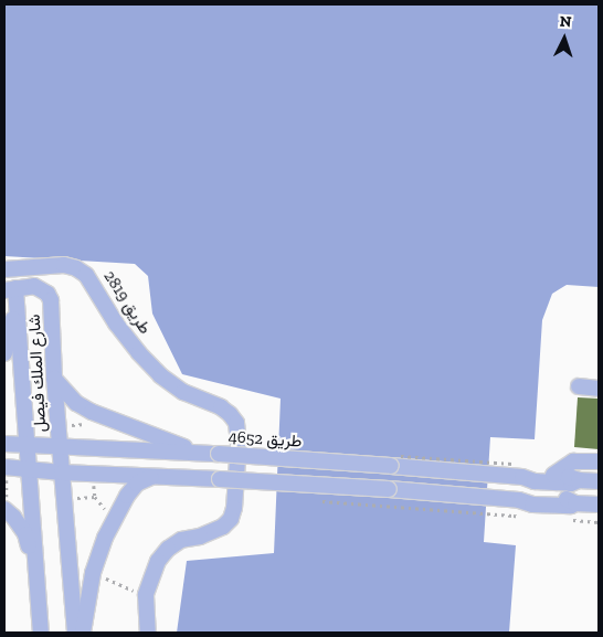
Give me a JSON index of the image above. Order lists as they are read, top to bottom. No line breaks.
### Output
{"streets":{"street":["طريق 2819","شارع الملك فيصل","طريق 4652"]},"crossings":[["شارع الملك فيصل","طريق 4652"]],"north":"top"}
